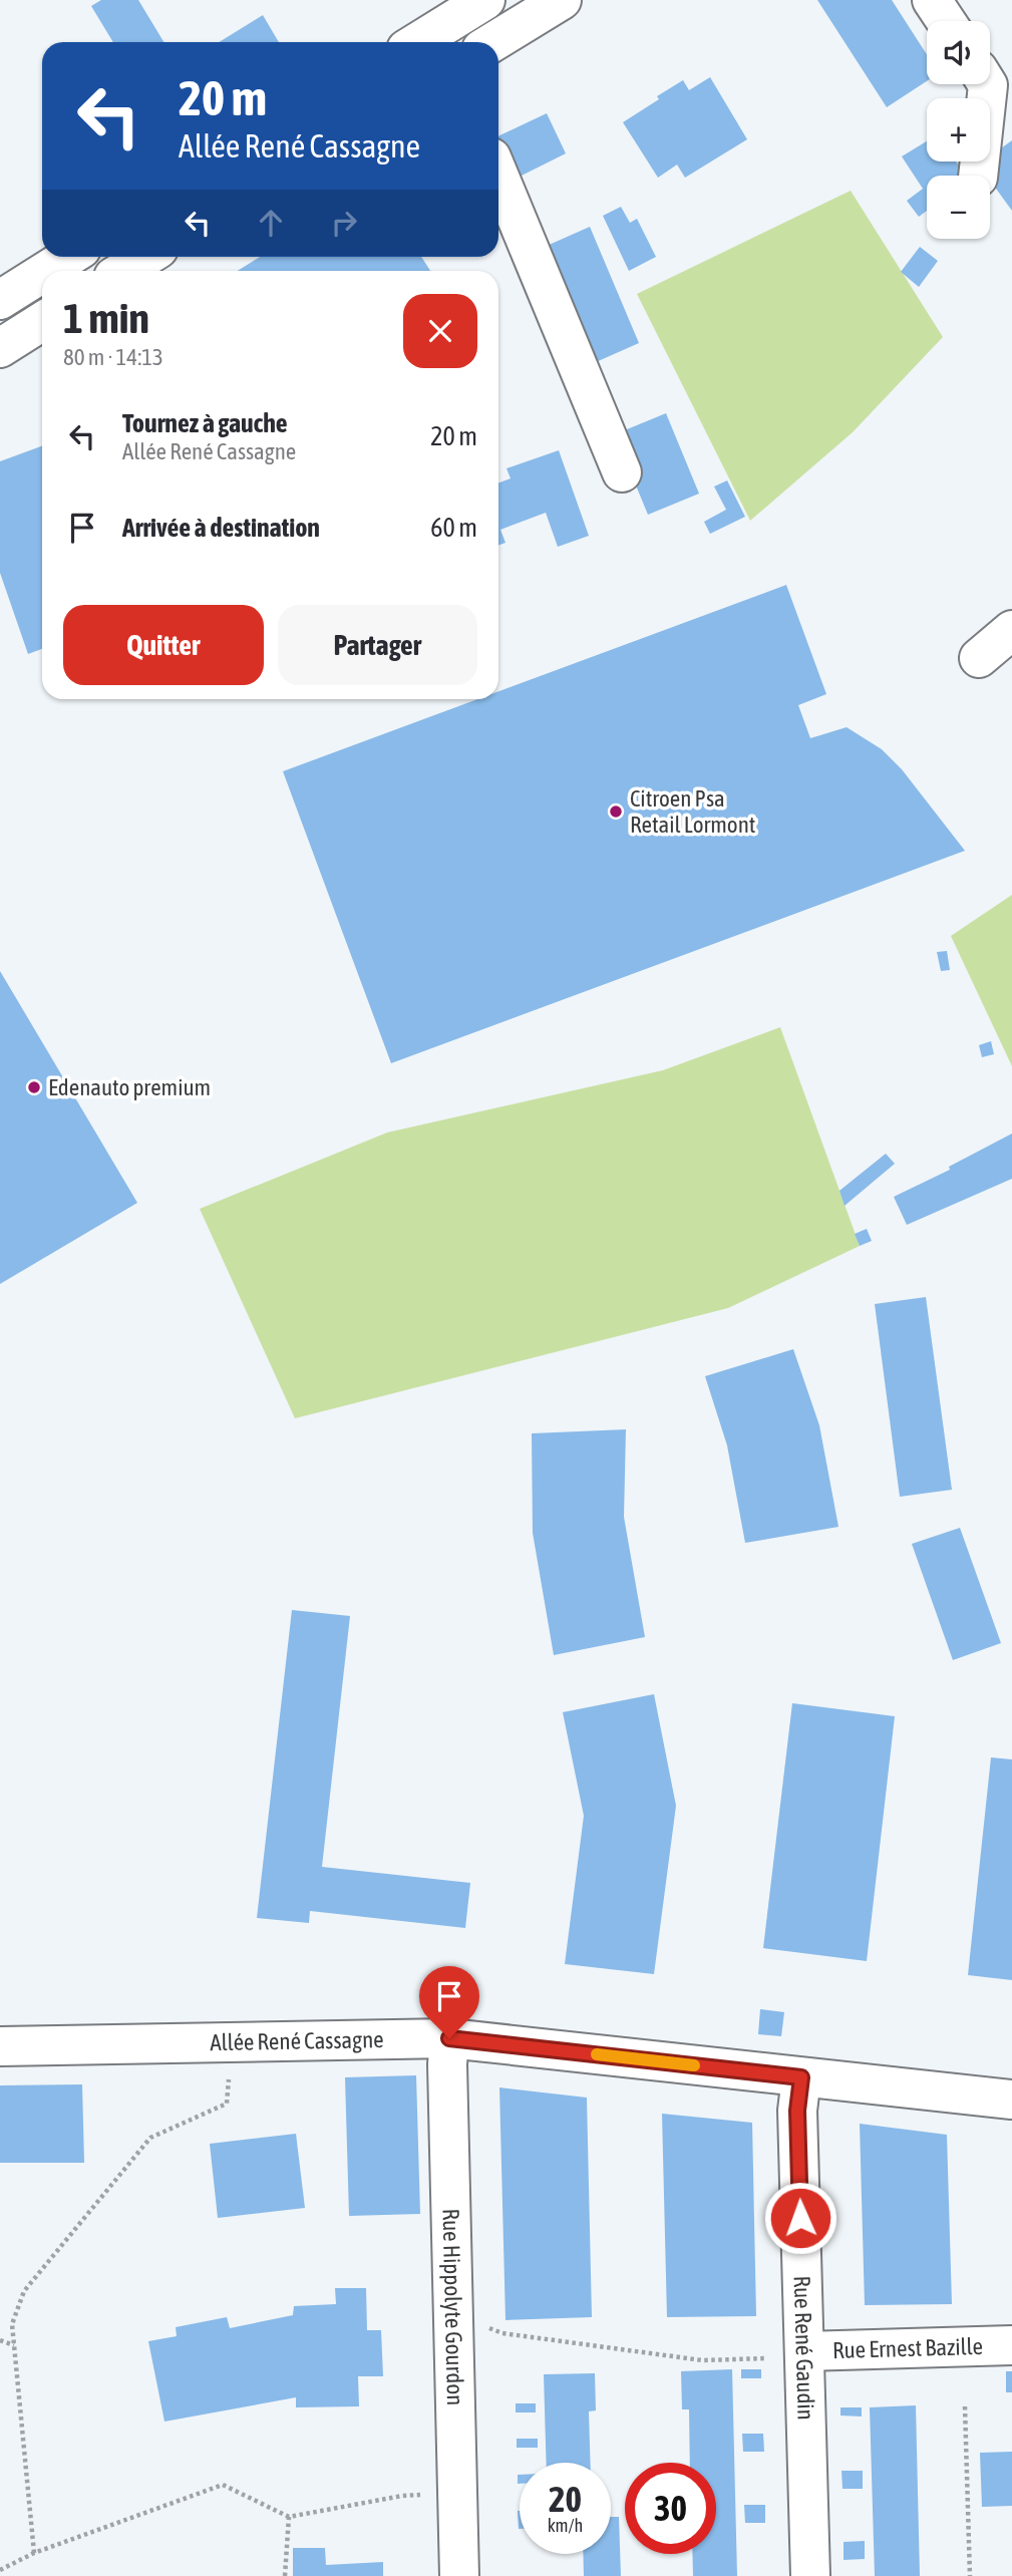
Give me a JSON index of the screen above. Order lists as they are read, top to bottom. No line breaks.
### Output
{"streets":{"street":["Allée René Cassagne","Rue Hippolyte Gourdon","Rue René Gaudin","Rue Ernest Bazille"]},"crossings":[["Allée René Cassagne","Rue Hippolyte Gourdon"],["Allée René Cassagne","Rue René Gaudin"],["Rue René Gaudin","Rue Ernest Bazille"]],"places":["Citroen Psa Retail Lormont","Edenauto premium"],"page":{"map_buttons":["+","−"],"turn":["20 m","Allée René Cassagne"],"heading":["1 min","80 m · 14:13"],"list":[{"name":"Tournez à gauche","note":"Allée René Cassagne","value":"20 m"},{"name":"Arrivée à destination","value":"60 m"}],"buttons":["Quitter","Partager"],"speed":"20 km/h","limit":"30"}}
